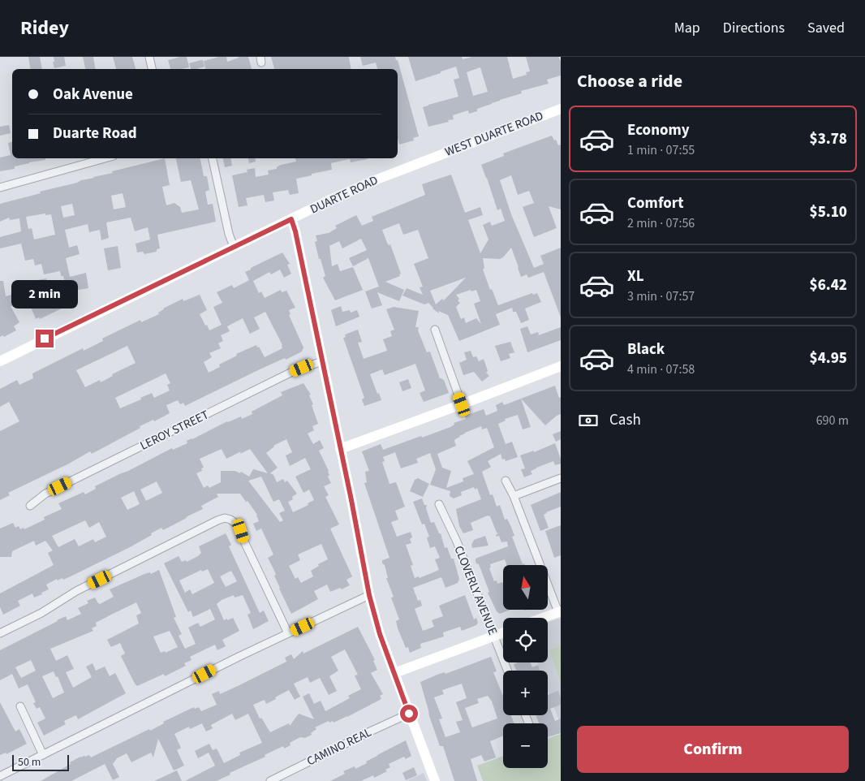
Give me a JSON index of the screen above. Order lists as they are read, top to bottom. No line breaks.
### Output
{"streets":{"street":["WEST DUARTE ROAD","DUARTE ROAD","LEROY STREET","CLOVERLY AVENUE","CAMINO REAL"]},"crossings":[["WEST DUARTE ROAD","DUARTE ROAD"]],"scale_bar":"50 m","north":"top","page":{"header":"Ridey","nav":["Map","Directions","Saved"],"heading":"Choose a ride","banner":["Oak Avenue","Duarte Road"],"list":[{"name":"Economy","note":"1 min · 07:55","value":"$3.78"},{"name":"Comfort","note":"2 min · 07:56","value":"$5.10"},{"name":"XL","note":"3 min · 07:57","value":"$6.42"},{"name":"Black","note":"4 min · 07:58","value":"$4.95"}],"bubble":"2 min","pay":["Cash","690 m"],"map_buttons":["+","−"],"buttons":"Confirm","scale":"50 m"}}
